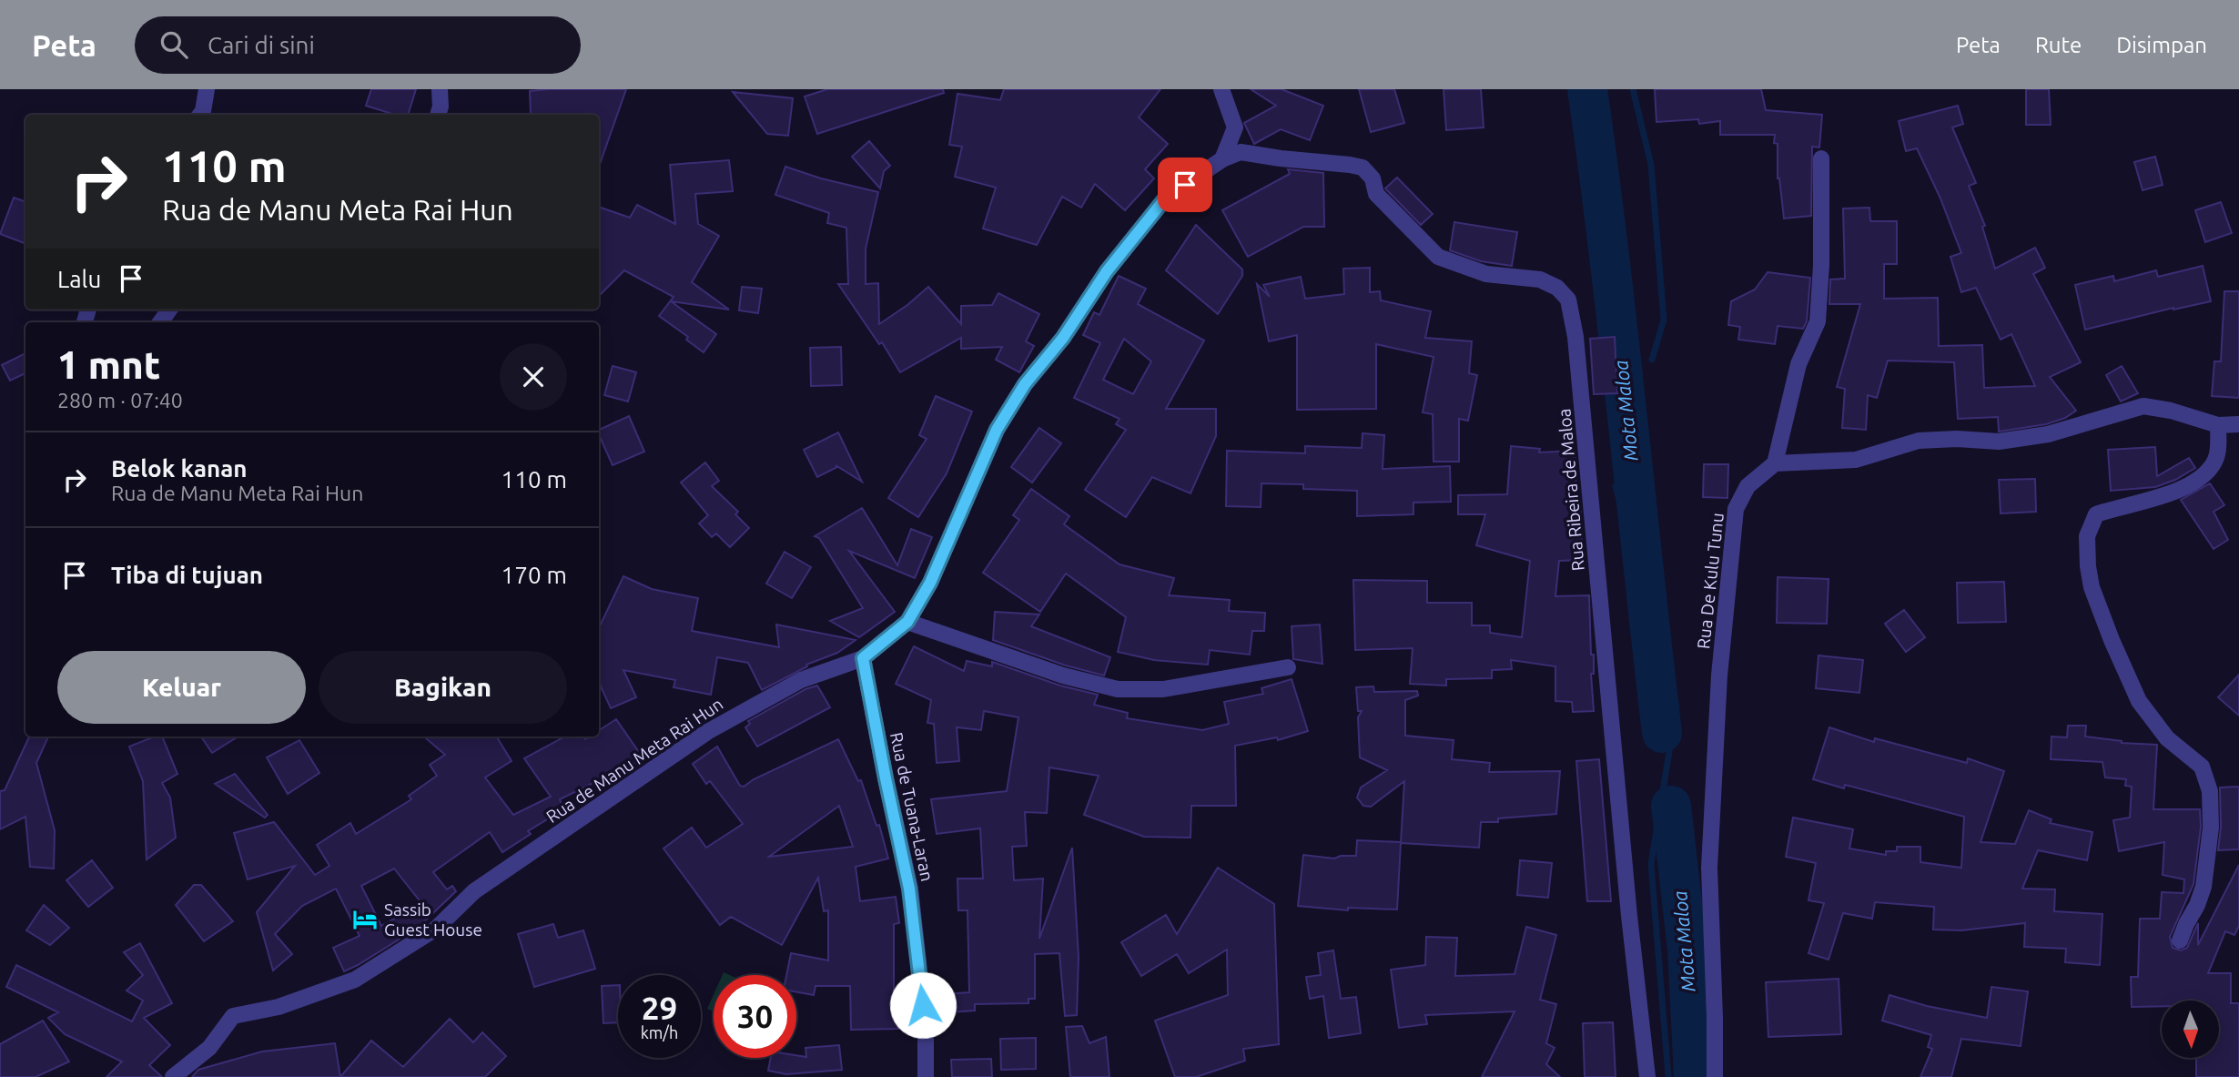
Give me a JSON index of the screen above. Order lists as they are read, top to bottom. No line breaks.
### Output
{"streets":{"street":["Rua Ribeira de Maloa","Rua De Kulu Tunu","Rua de Manu Meta Rai Hun","Rua de Tuana-Laran"]},"crossings":[["Rua Ribeira de Maloa","Rua de Manu Meta Rai Hun"],["Rua de Manu Meta Rai Hun","Rua de Tuana-Laran"]],"water":["Mota Maloa"],"places":{"hotel":["Sassib Guest House"]},"north":"bottom","page":{"header":"Peta","search":"Cari di sini","nav":["Peta","Rute","Disimpan"],"turn":["110 m","Rua de Manu Meta Rai Hun"],"then":"Lalu","heading":["1 mnt","280 m · 07:40"],"list":[{"name":"Belok kanan","note":"Rua de Manu Meta Rai Hun","value":"110 m"},{"name":"Tiba di tujuan","value":"170 m"}],"buttons":["Keluar","Bagikan"],"speed":"29 km/h","limit":"30"}}
